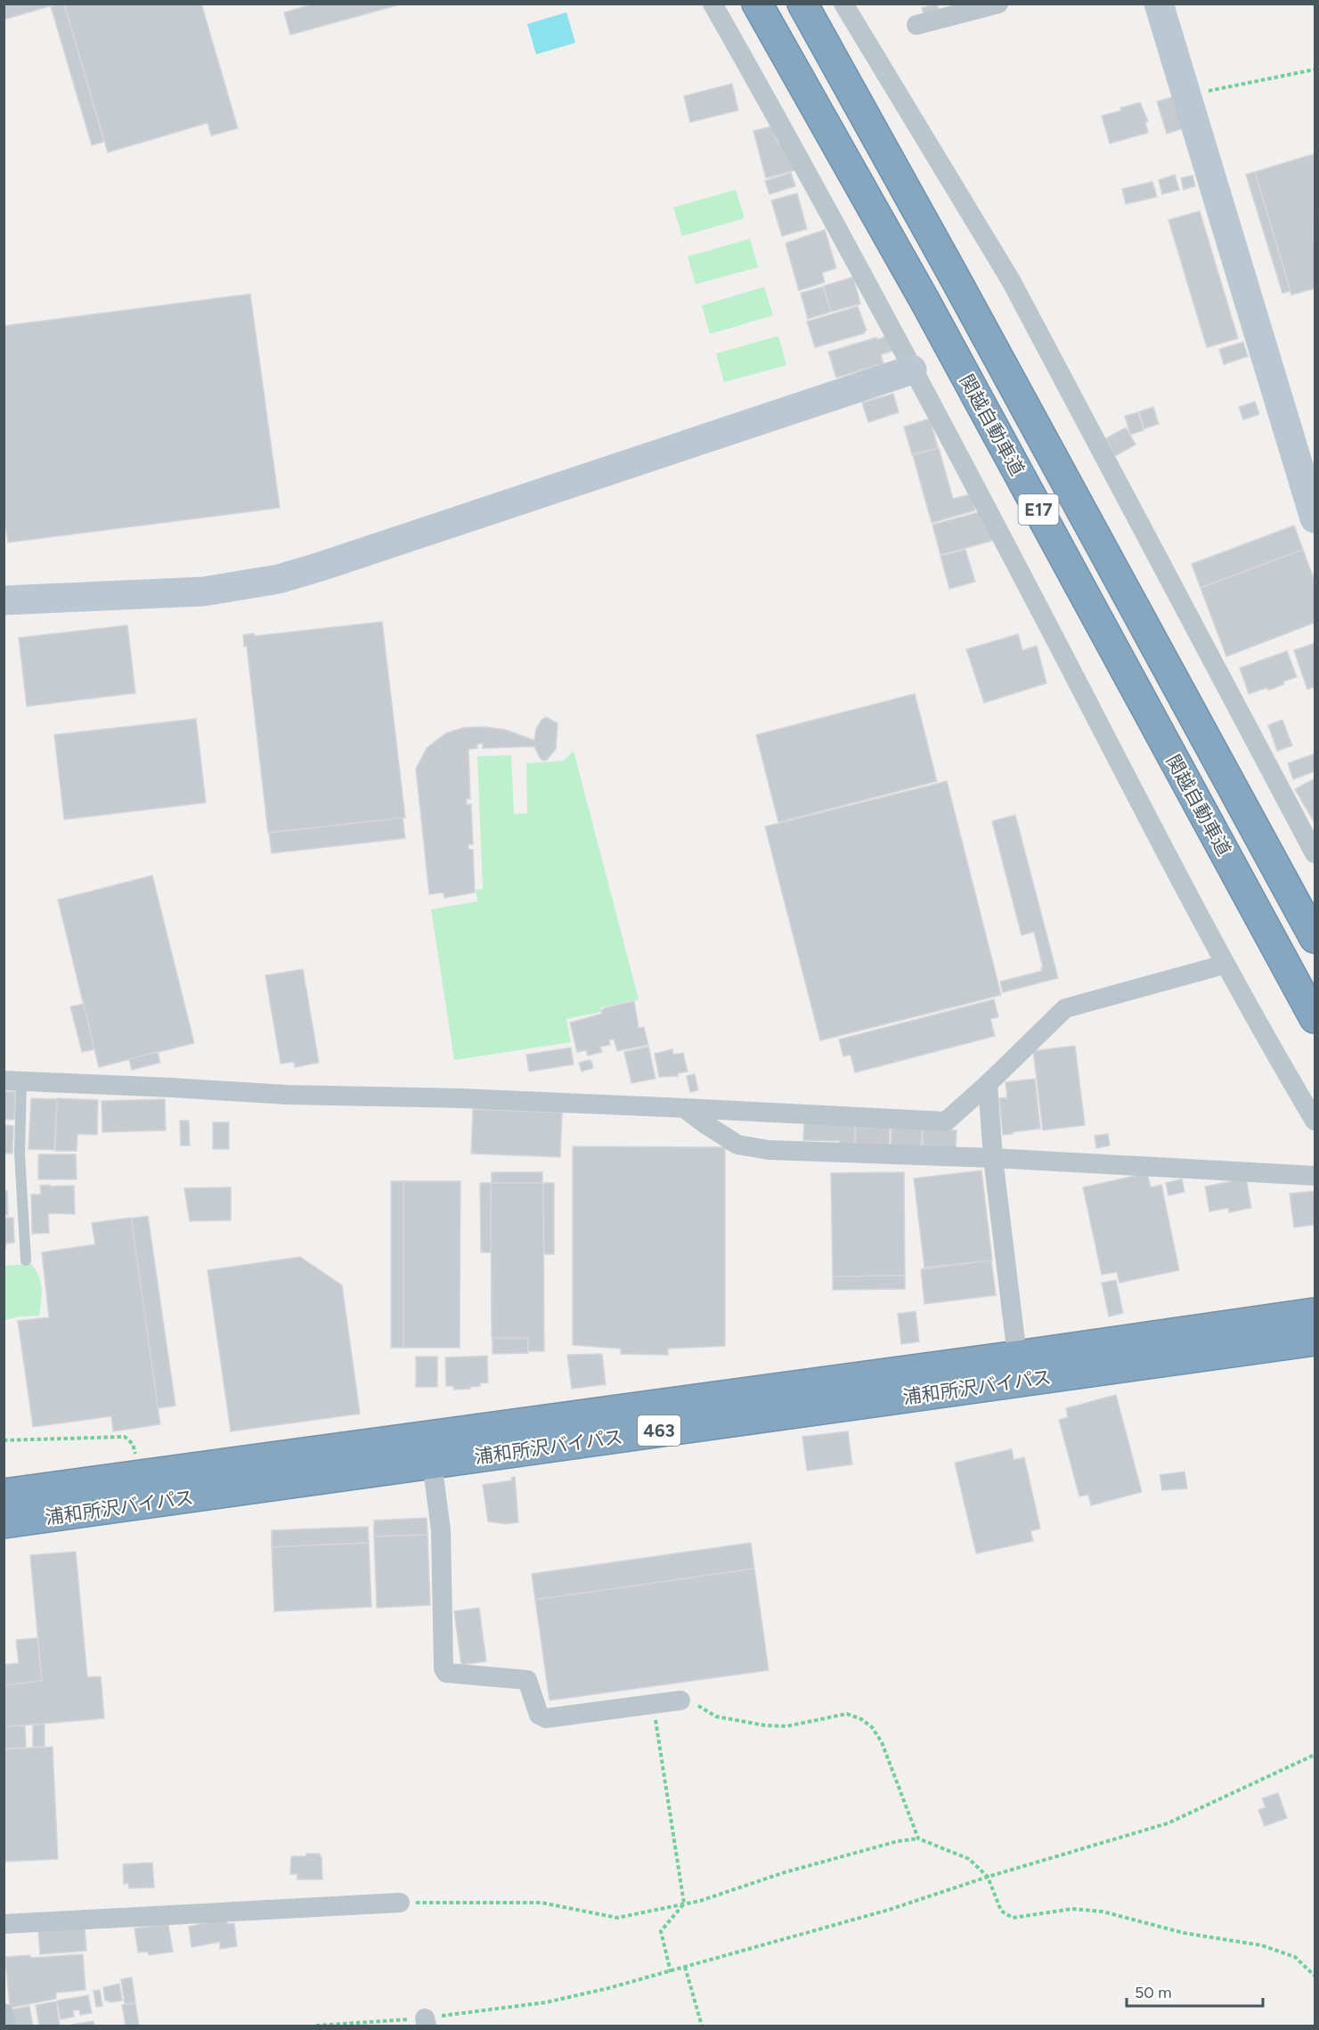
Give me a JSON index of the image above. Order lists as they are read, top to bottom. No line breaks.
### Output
{"streets":{"highway":["関越自動車道","E17","浦和所沢バイパス","463"]},"scale_bar":"50 m"}
